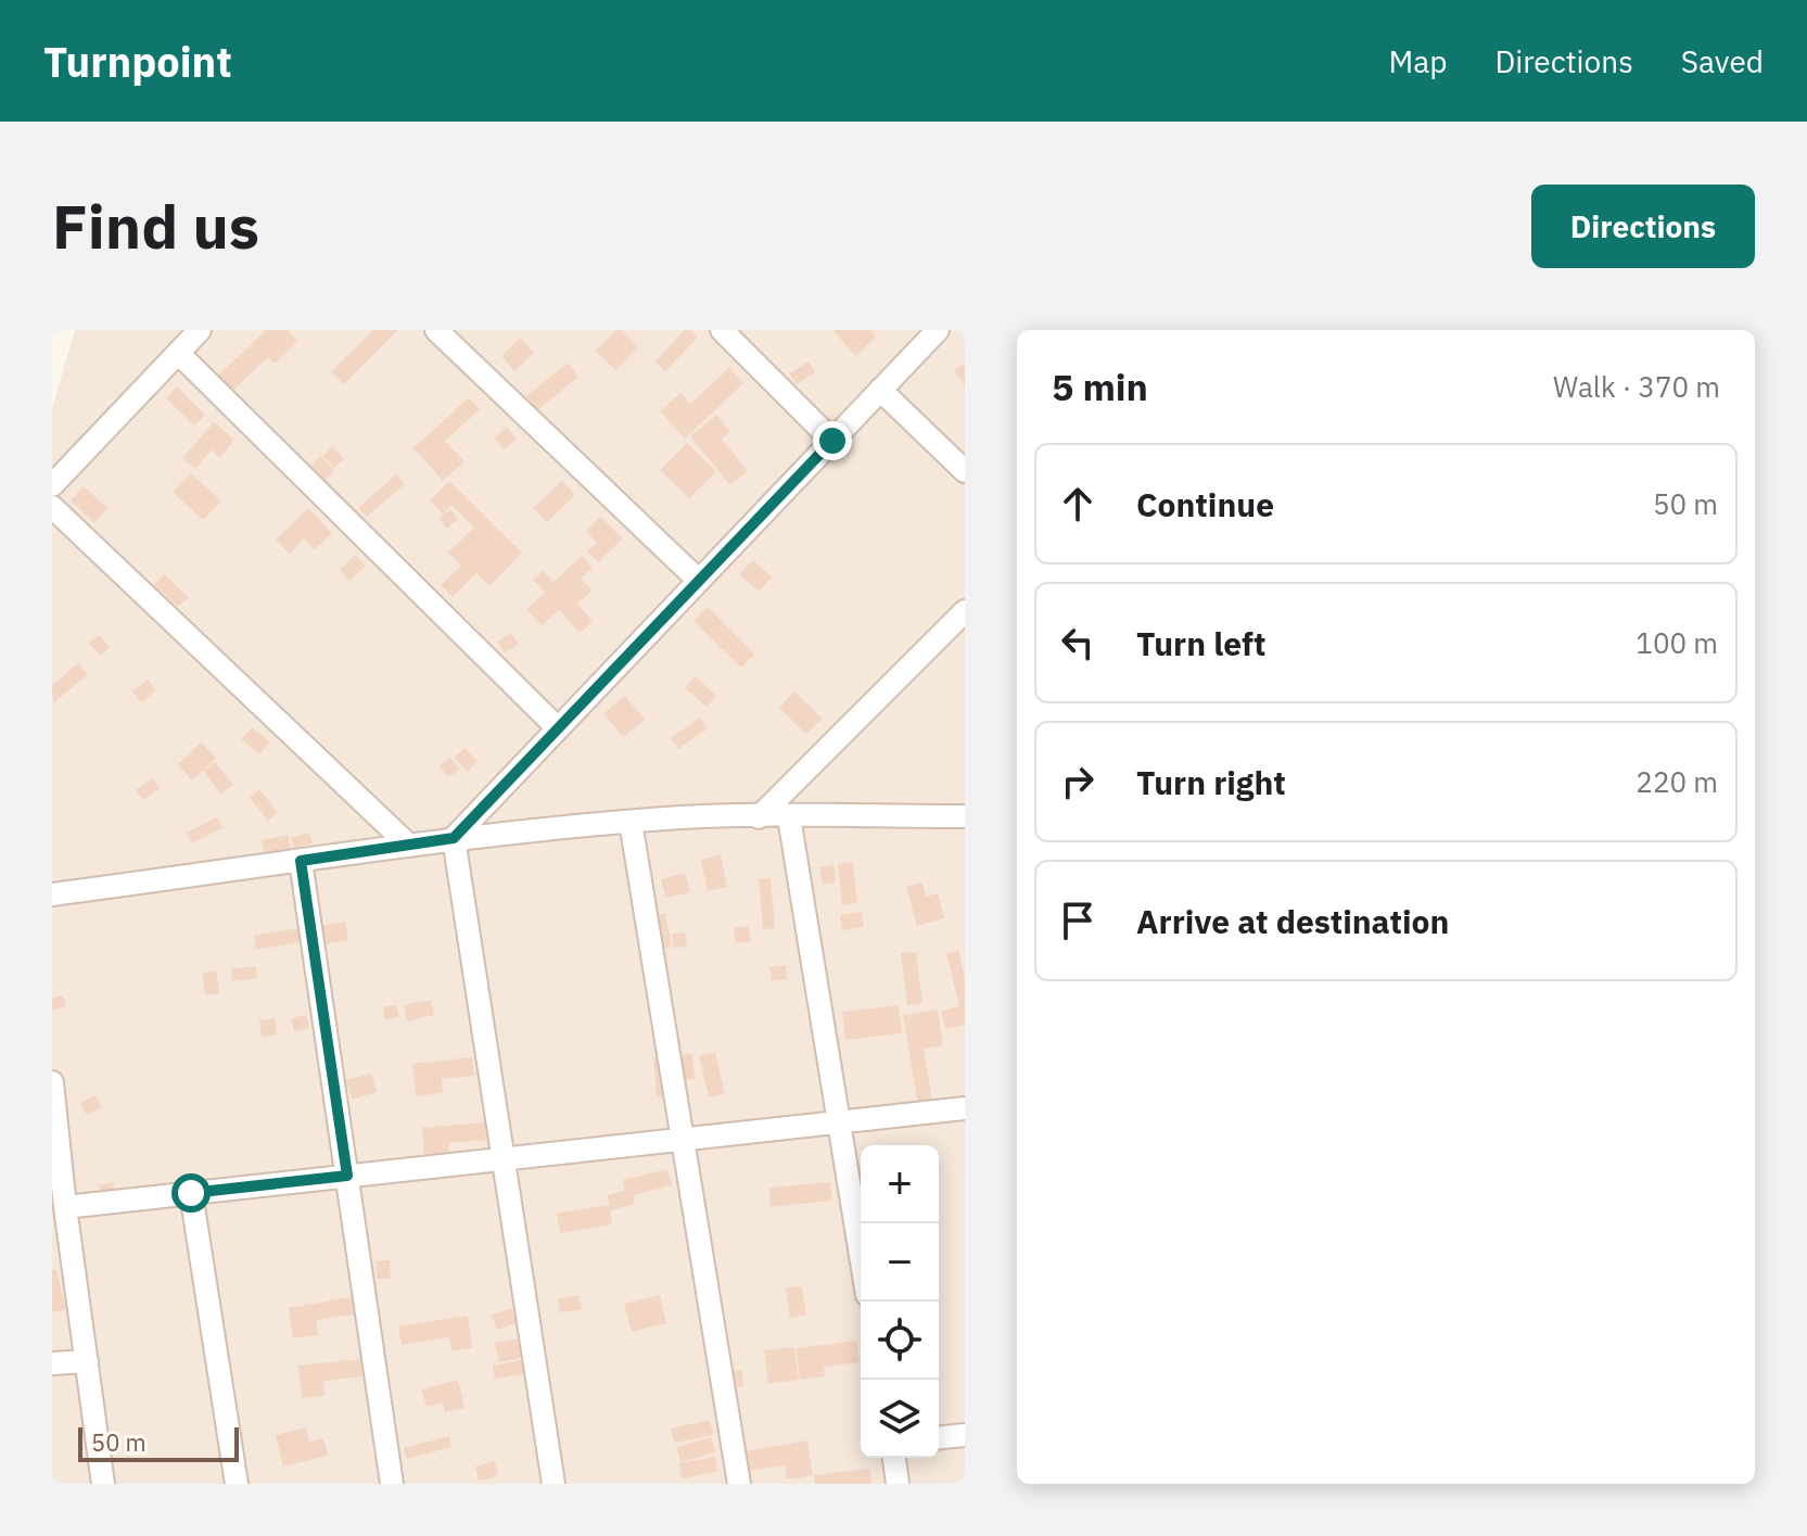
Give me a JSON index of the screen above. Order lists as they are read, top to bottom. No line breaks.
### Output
{"scale_bar":"50 m","page":{"header":"Turnpoint","nav":["Map","Directions","Saved"],"buttons":"Directions","title":"Find us","heading":["5 min","Walk · 370 m"],"list":[["Continue","50 m"],["Turn left","100 m"],["Turn right","220 m"],"Arrive at destination"],"map_buttons":["+","−"],"scale":"50 m"}}
